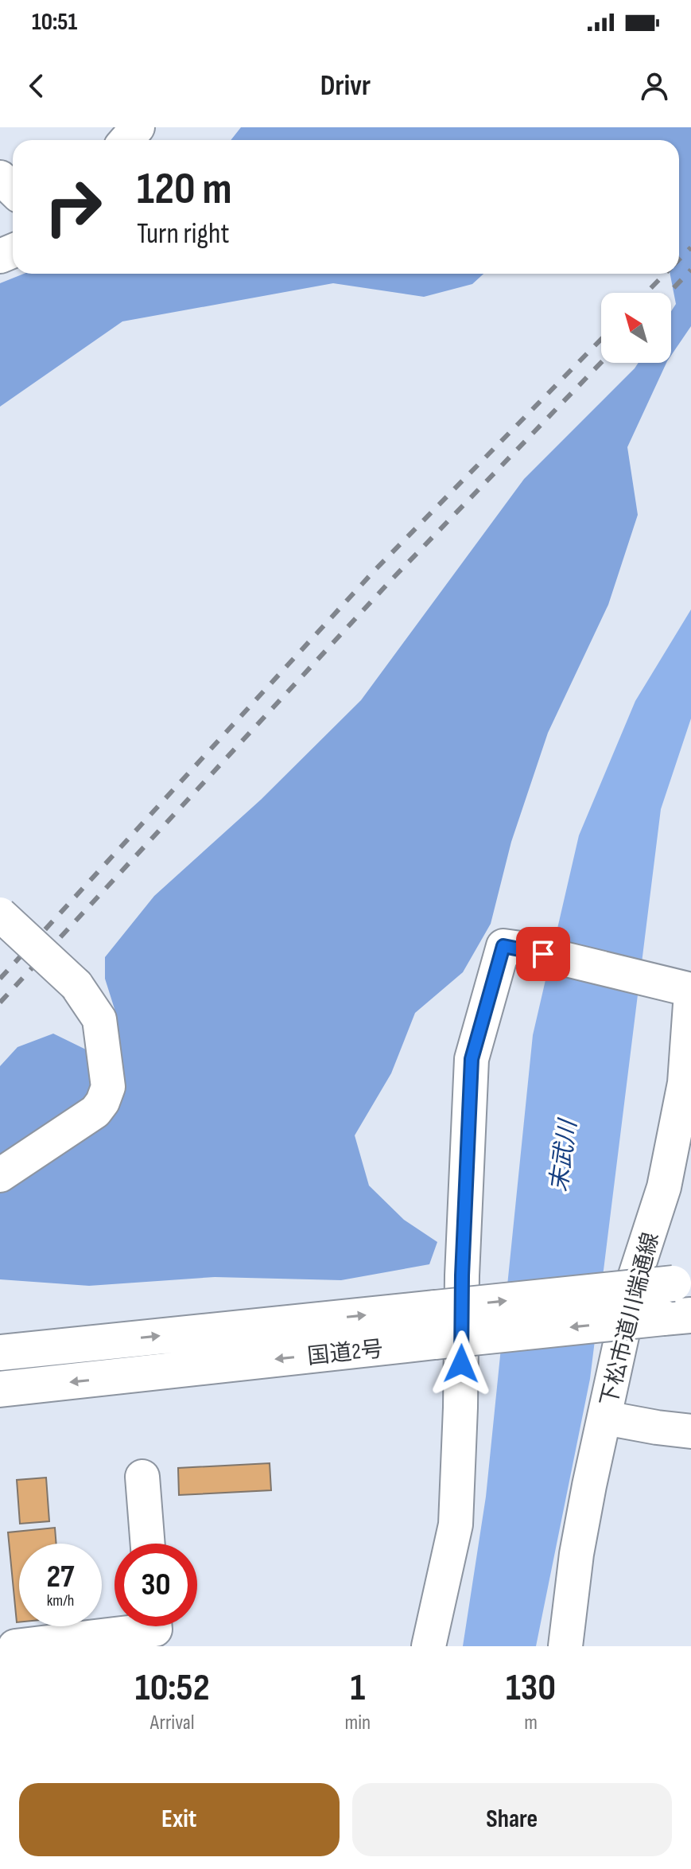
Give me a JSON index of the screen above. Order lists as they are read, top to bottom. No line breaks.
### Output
{"streets":{"highway":["国道2号"],"street":["下松市道川端通線"]},"water":["末武川"],"north":"top left","page":{"status":"10:51","header":"Drivr","turn":["120 m","Turn right"],"speed":"27 km/h","limit":"30","eta":["10:52","Arrival","1","min","130","m"],"buttons":["Exit","Share"]}}
